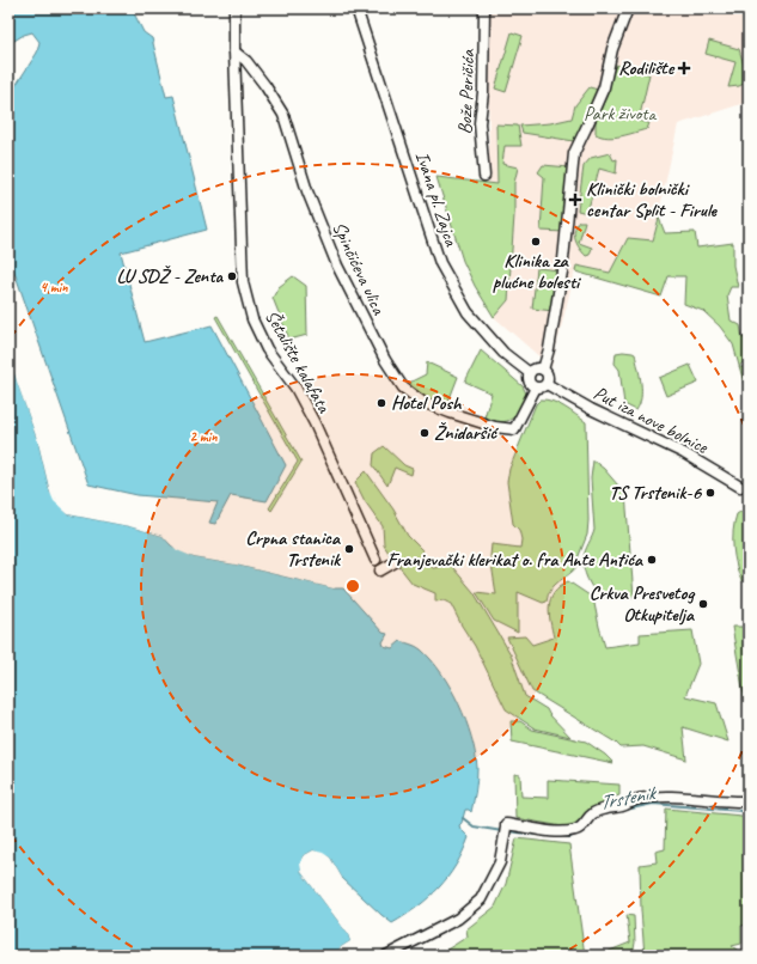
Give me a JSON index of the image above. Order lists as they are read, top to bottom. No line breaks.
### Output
{"streets":{"street":["Bože Peričića","Ivana pl. Zajca","Spinčićeva ulica","Šetalište kalafata","Put iza nove bolnice"]},"crossings":[["Ivana pl. Zajca","Spinčićeva ulica"],["Ivana pl. Zajca","Put iza nove bolnice"],["Spinčićeva ulica","Šetalište kalafata"],["Spinčićeva ulica","Put iza nove bolnice"]],"water":["Trstenik"],"parks":["Park života"],"places":{"health":["Rodilište","Klinički bolnički centar Split - Firule"],"other":["Klinika za plućne bolesti","LU SDŽ - Zenta","Hotel Posh","Žnidaršić","TS Trstenik-6","Crpna stanica Trstenik","Franjevački klerikat o. fra Ante Antića","Crkva Presvetog Otkupitelja"]},"rings":["4 min","2 min"]}
